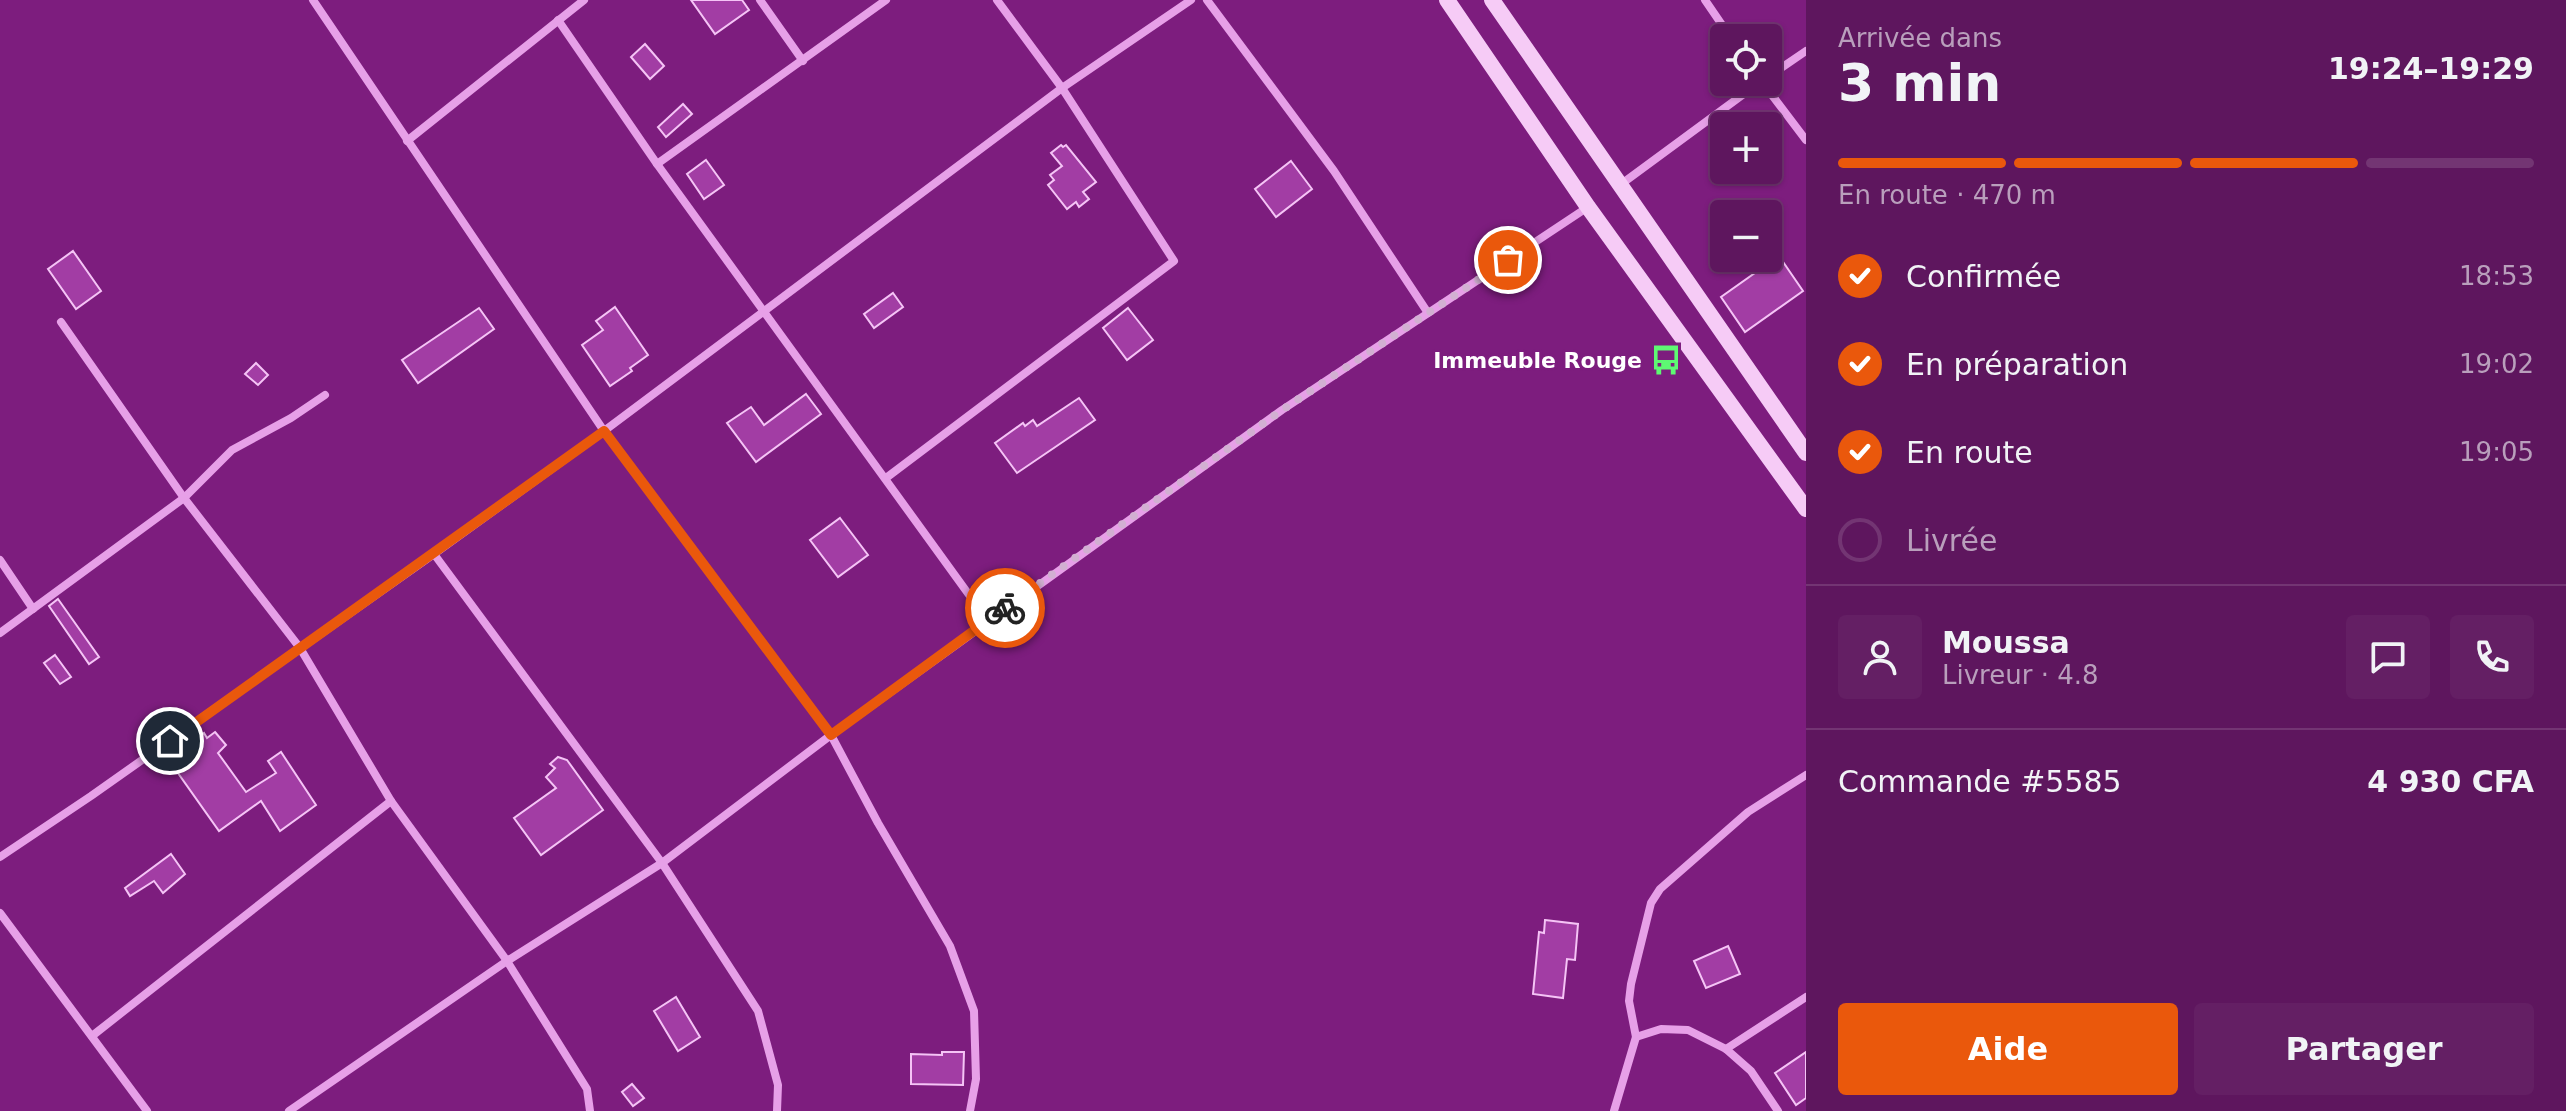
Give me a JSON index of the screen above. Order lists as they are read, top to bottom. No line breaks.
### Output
{"places":{"bus stop":["Immeuble Rouge"]},"page":{"heading":["3 min","Arrivée dans","19:24–19:29"],"panel":["Moussa","Livreur · 4.8","Commande #5585","4 930 CFA"],"map_buttons":["+","−"],"bar":"En route · 470 m","list":[["Confirmée","18:53"],["En préparation","19:02"],["En route","19:05"],"Livrée"],"buttons":["Aide","Partager"]}}
